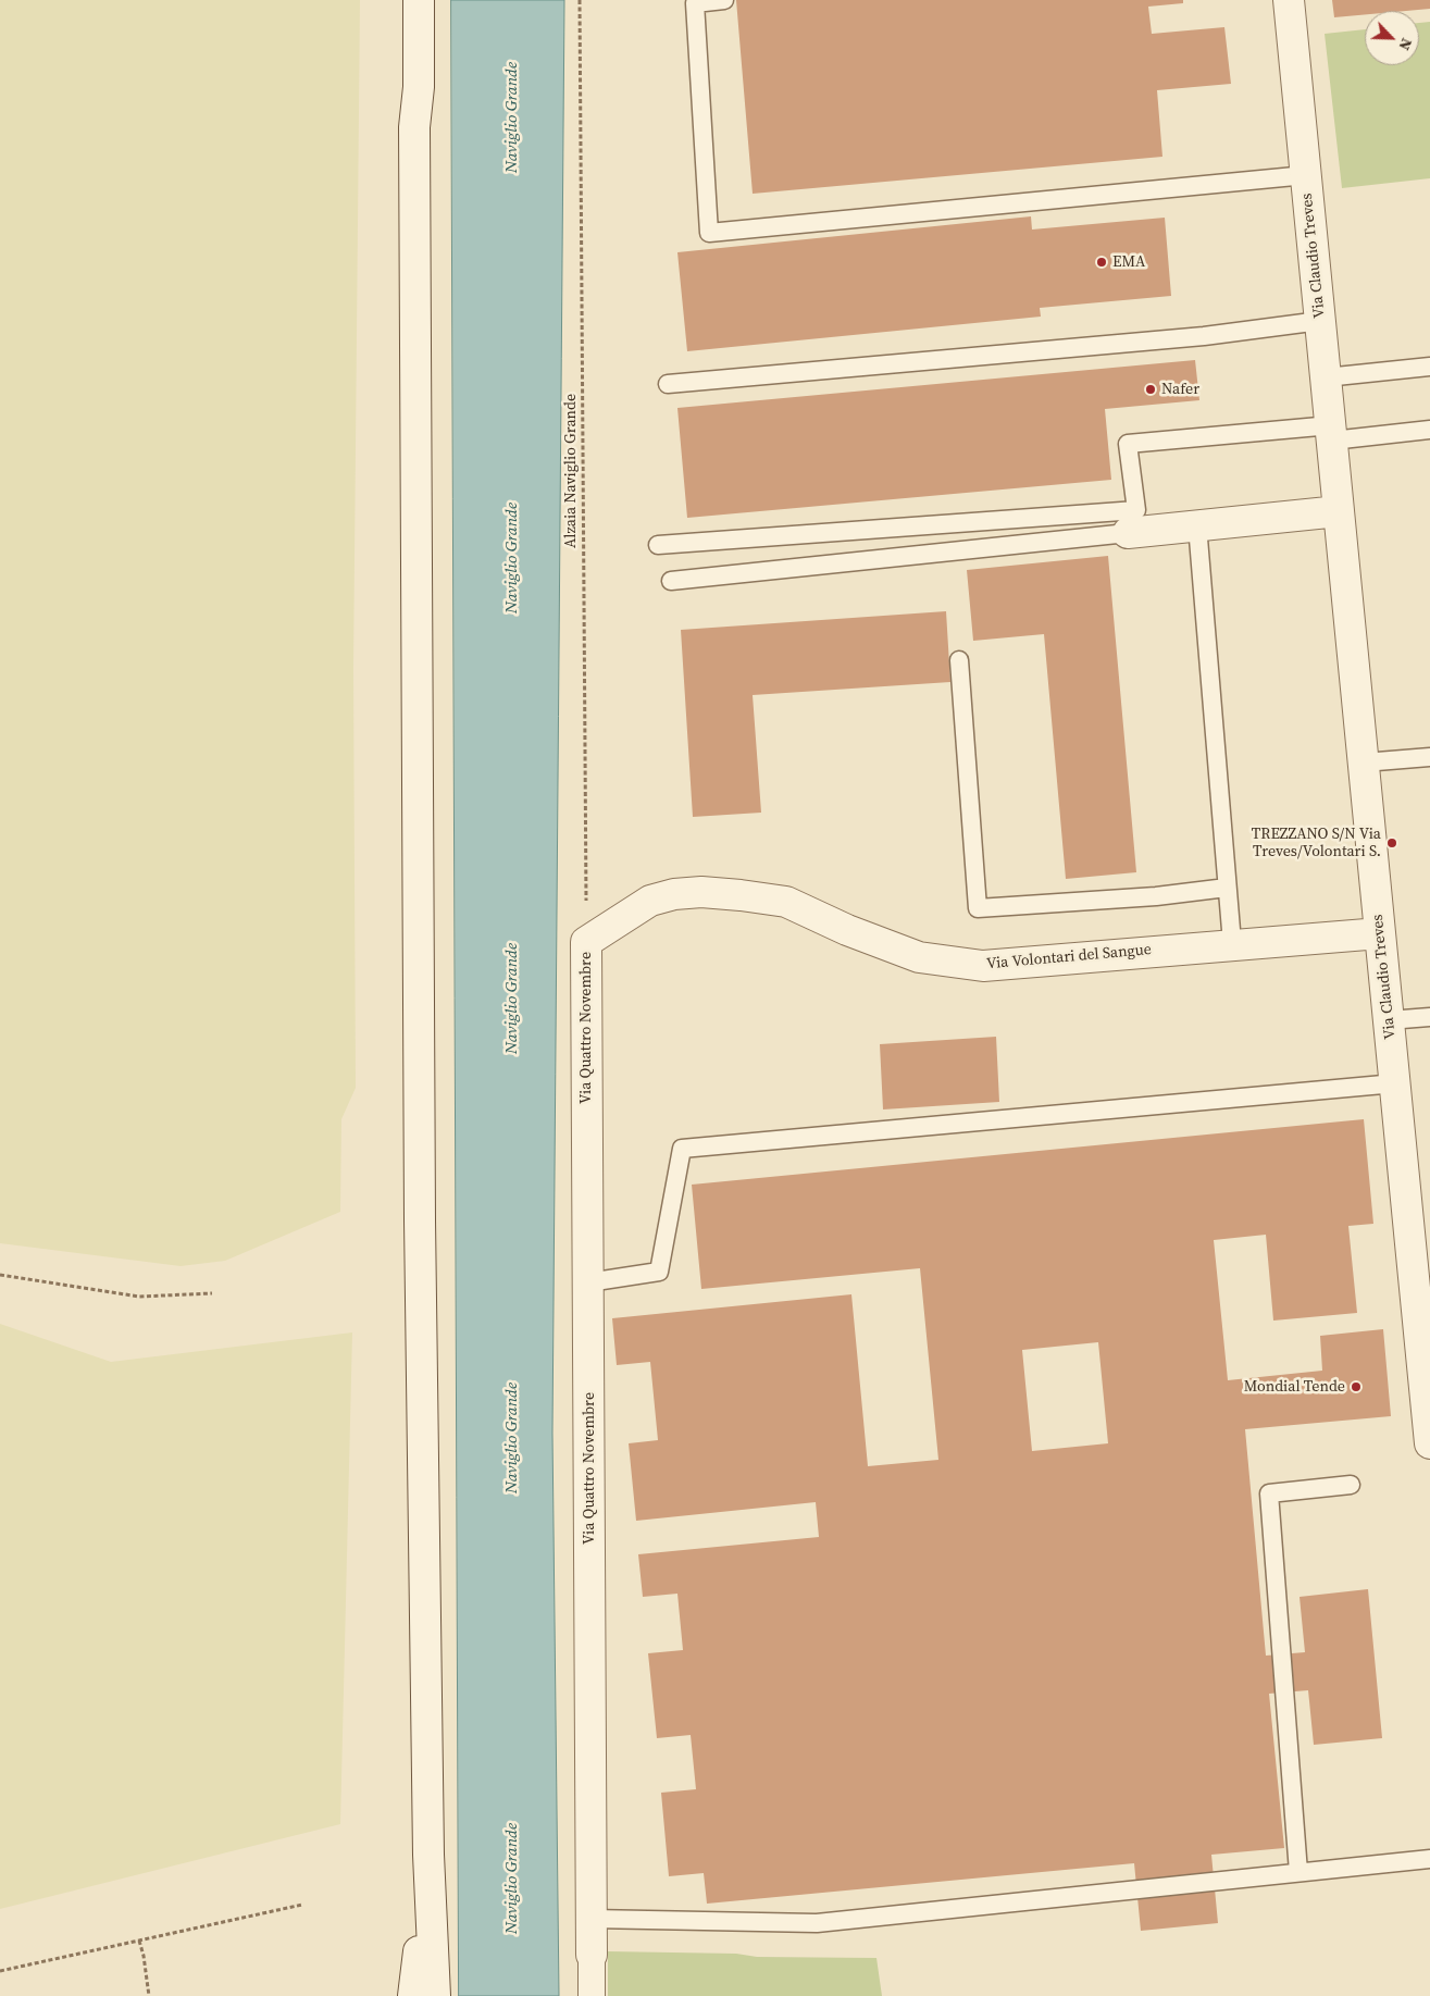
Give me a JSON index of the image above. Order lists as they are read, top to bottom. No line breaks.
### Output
{"streets":{"street":["Via Claudio Treves","Via Volontari del Sangue","Via Quattro Novembre"],"path":["Alzaia Naviglio Grande"]},"crossings":[["Via Claudio Treves","Via Volontari del Sangue"],["Alzaia Naviglio Grande","Via Volontari del Sangue"],["Alzaia Naviglio Grande","Via Quattro Novembre"],["Via Volontari del Sangue","Via Quattro Novembre"]],"water":["Naviglio Grande"],"places":["EMA","Nafer","TREZZANO S/N Via Treves/Volontari S.","Mondial Tende"],"north":"bottom right"}
